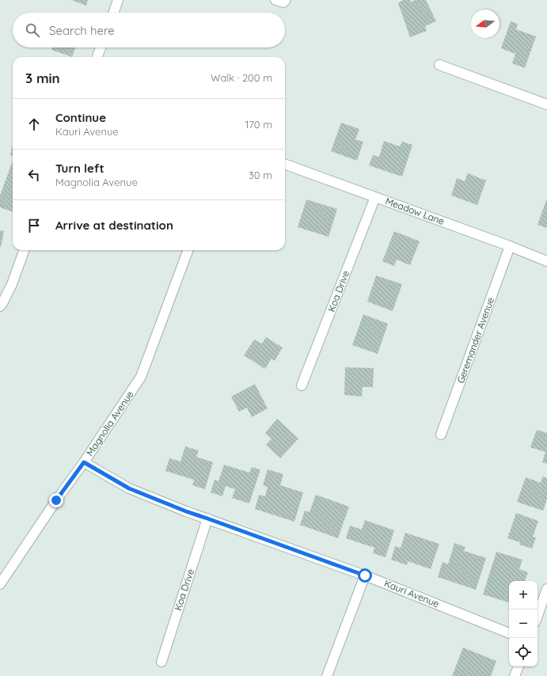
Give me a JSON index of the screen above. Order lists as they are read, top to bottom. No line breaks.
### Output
{"streets":{"street":["Meadow Lane","Koa Drive","Geremander Avenue","Magnolia Avenue","Kauri Avenue"]},"crossings":[["Meadow Lane","Koa Drive"],["Meadow Lane","Geremander Avenue"],["Koa Drive","Kauri Avenue"],["Magnolia Avenue","Kauri Avenue"]],"north":"left","page":{"search":"Search here","heading":["3 min","Walk · 200 m"],"list":[["Continue","Kauri Avenue","170 m"],["Turn left","Magnolia Avenue","30 m"],"Arrive at destination"],"map_buttons":["+","−"]}}
